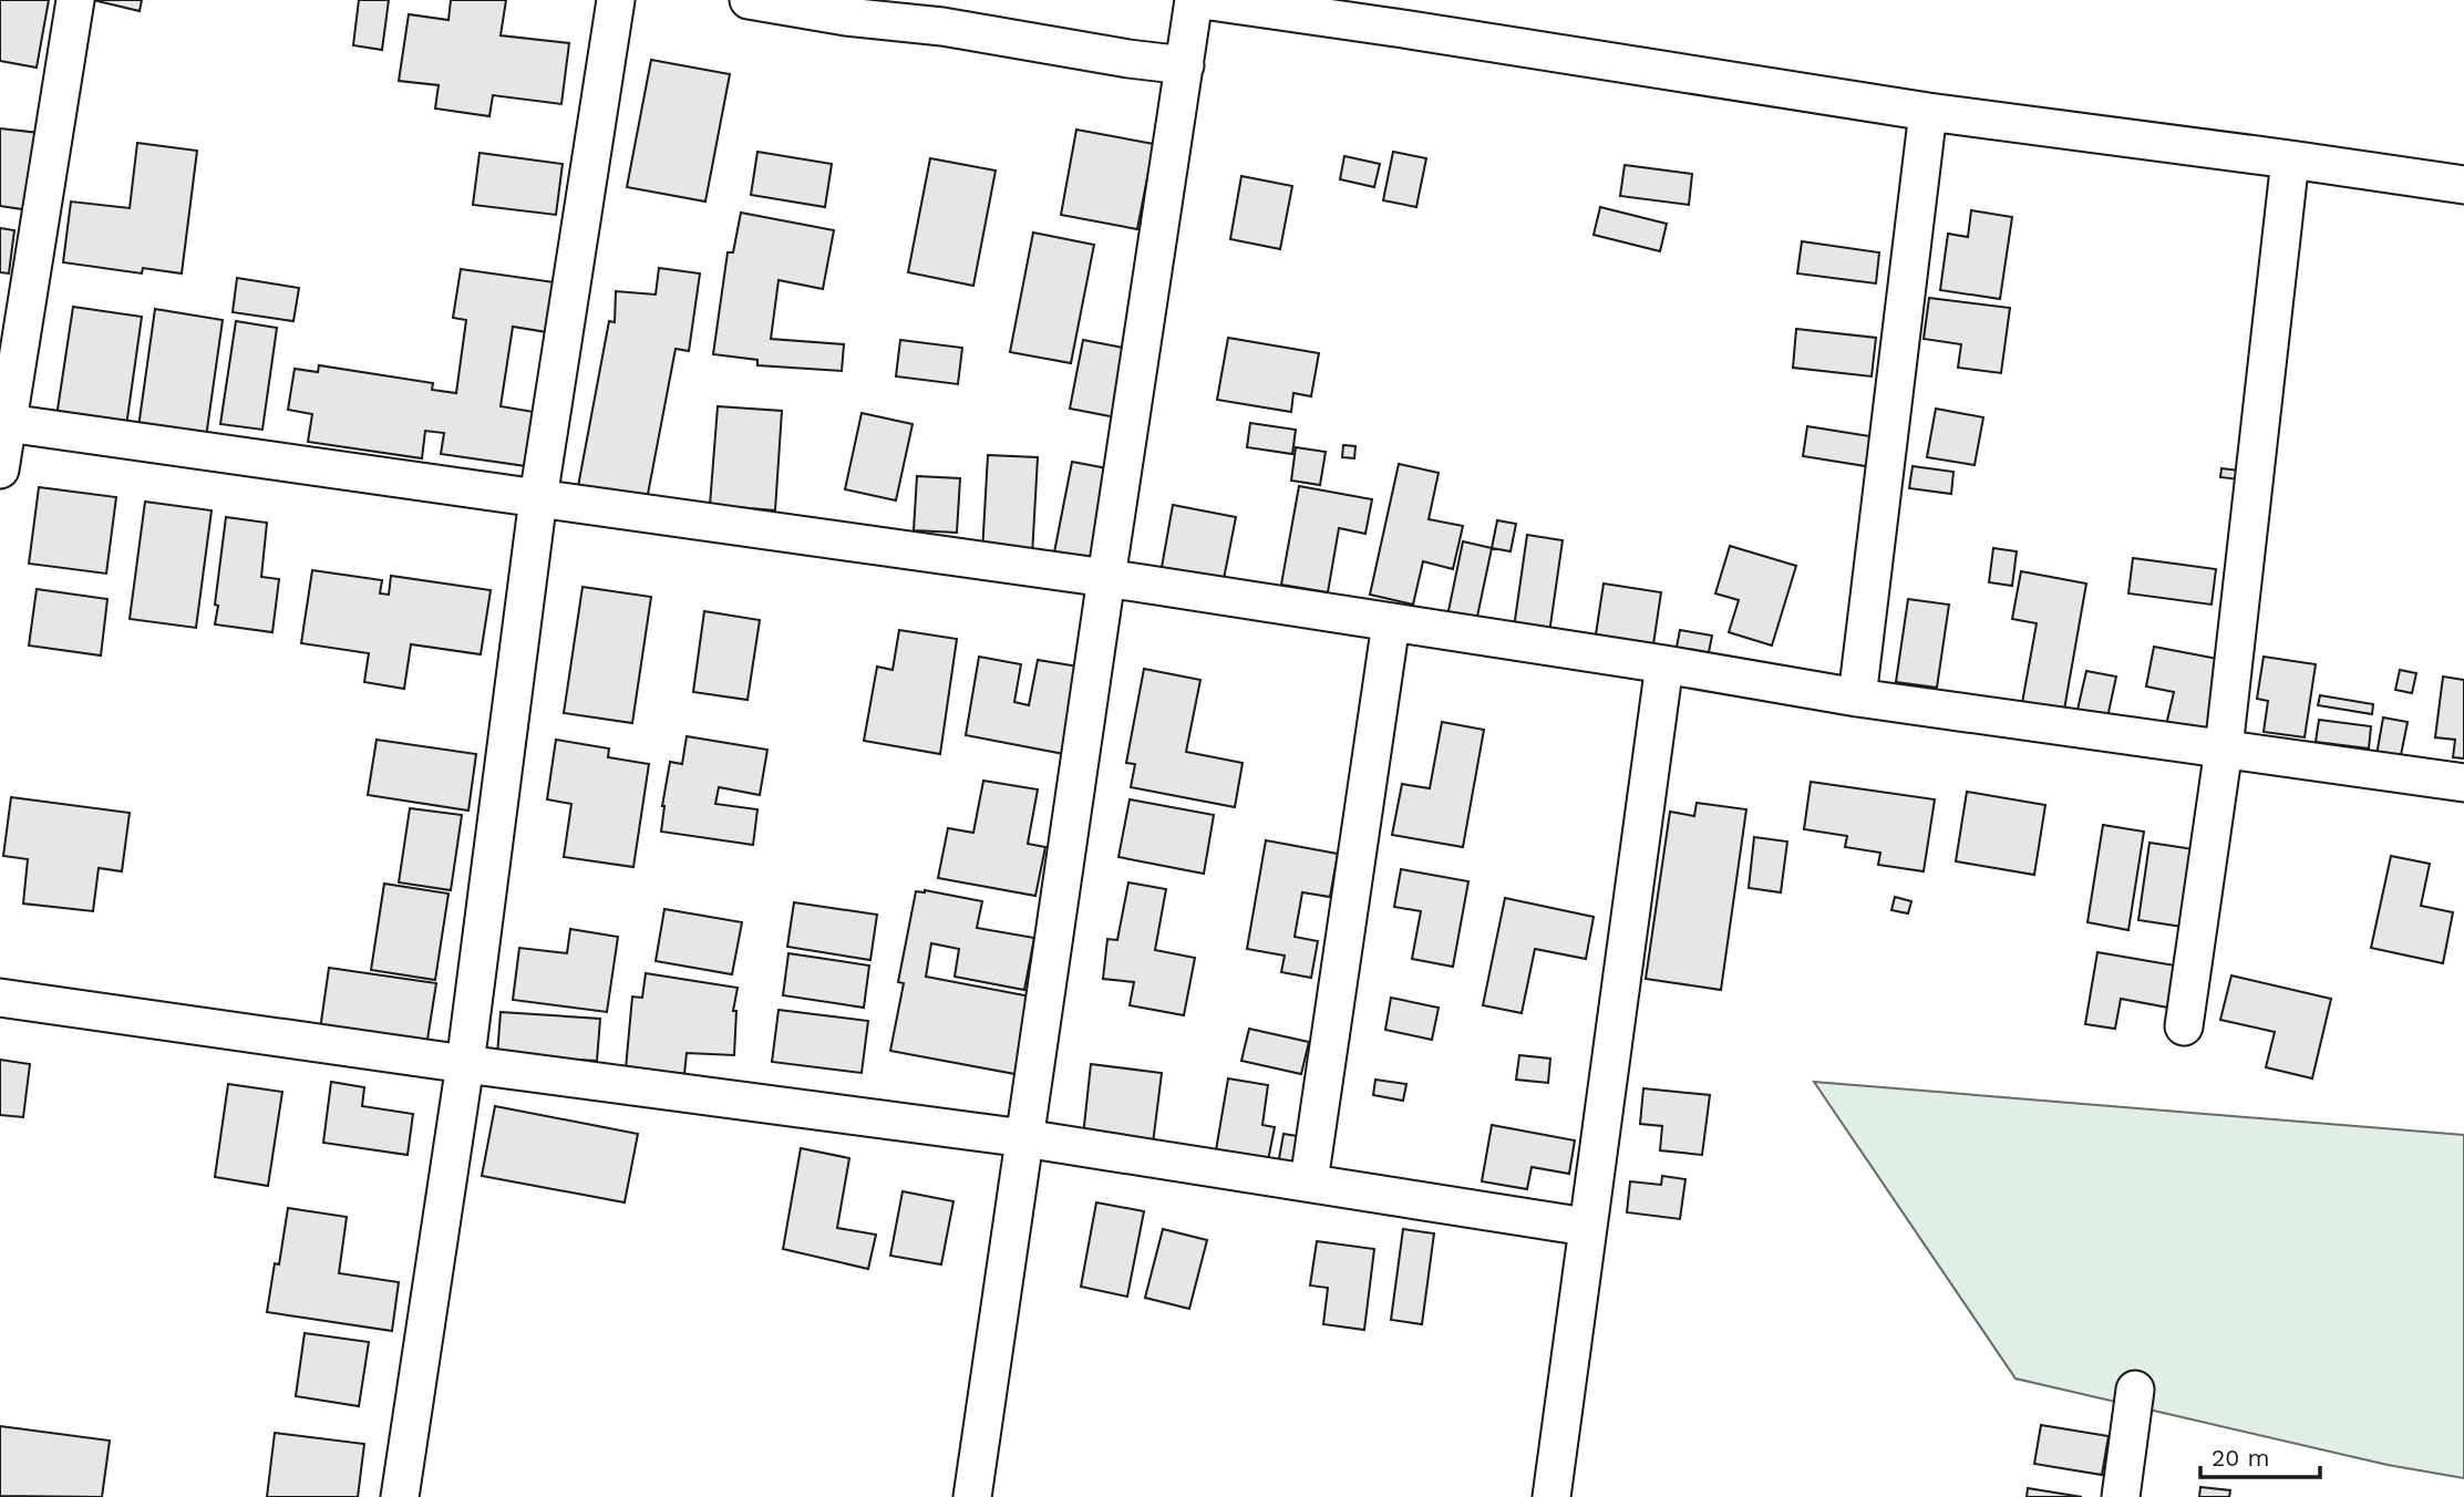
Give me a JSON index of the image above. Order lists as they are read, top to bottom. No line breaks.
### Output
{"scale_bar":"20 m"}
